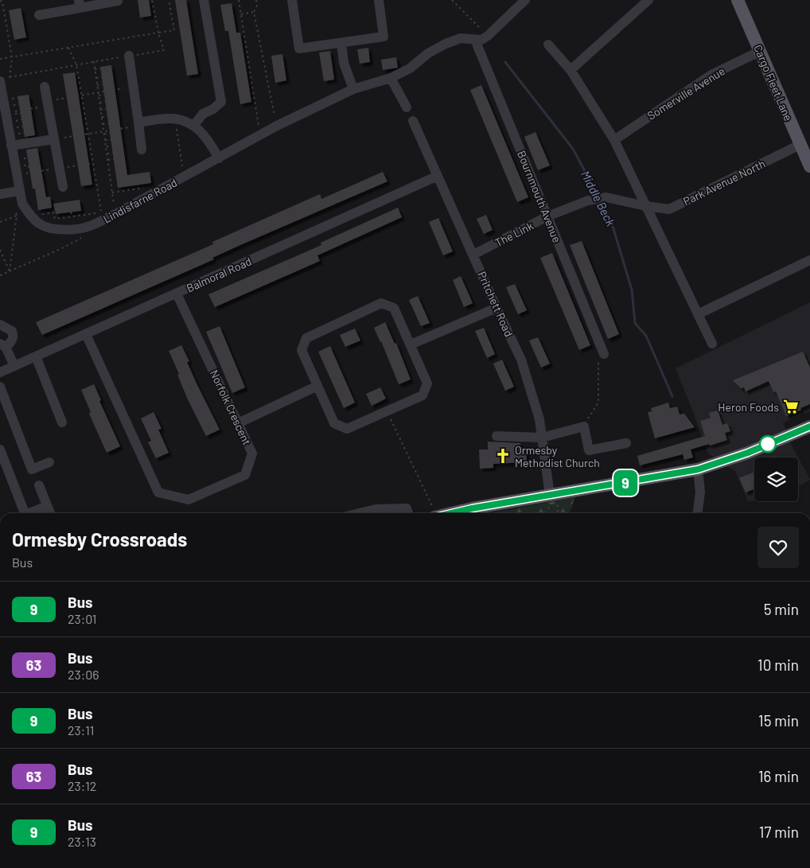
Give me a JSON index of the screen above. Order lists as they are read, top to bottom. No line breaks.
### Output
{"streets":{"main road":["Cargo Fleet Lane"],"street":["Somerville Avenue","Park Avenue North","Bournmouth Avenue","Lindisfarne Road","The Link","Balmoral Road","Pritchett Road","Norfolk Crescent"]},"crossings":[["Cargo Fleet Lane","Somerville Avenue"],["Cargo Fleet Lane","Park Avenue North"],["Park Avenue North","The Link"],["Bournmouth Avenue","Lindisfarne Road"],["Bournmouth Avenue","The Link"],["The Link","Pritchett Road"],["Balmoral Road","Pritchett Road"],["Balmoral Road","Norfolk Crescent"]],"water":["Middle Beck"],"places":{"supermarket":["Heron Foods"],"church":["Ormesby Methodist Church"]},"lines":["bus line 9"],"page":{"on_map":"9","heading":["Ormesby Crossroads","Bus"],"list":[{"mark":"9","name":"Bus","note":"23:01","value":"5 min"},{"mark":"63","name":"Bus","note":"23:06","value":"10 min"},{"mark":"9","name":"Bus","note":"23:11","value":"15 min"},{"mark":"63","name":"Bus","note":"23:12","value":"16 min"},{"mark":"9","name":"Bus","note":"23:13","value":"17 min"}]}}
